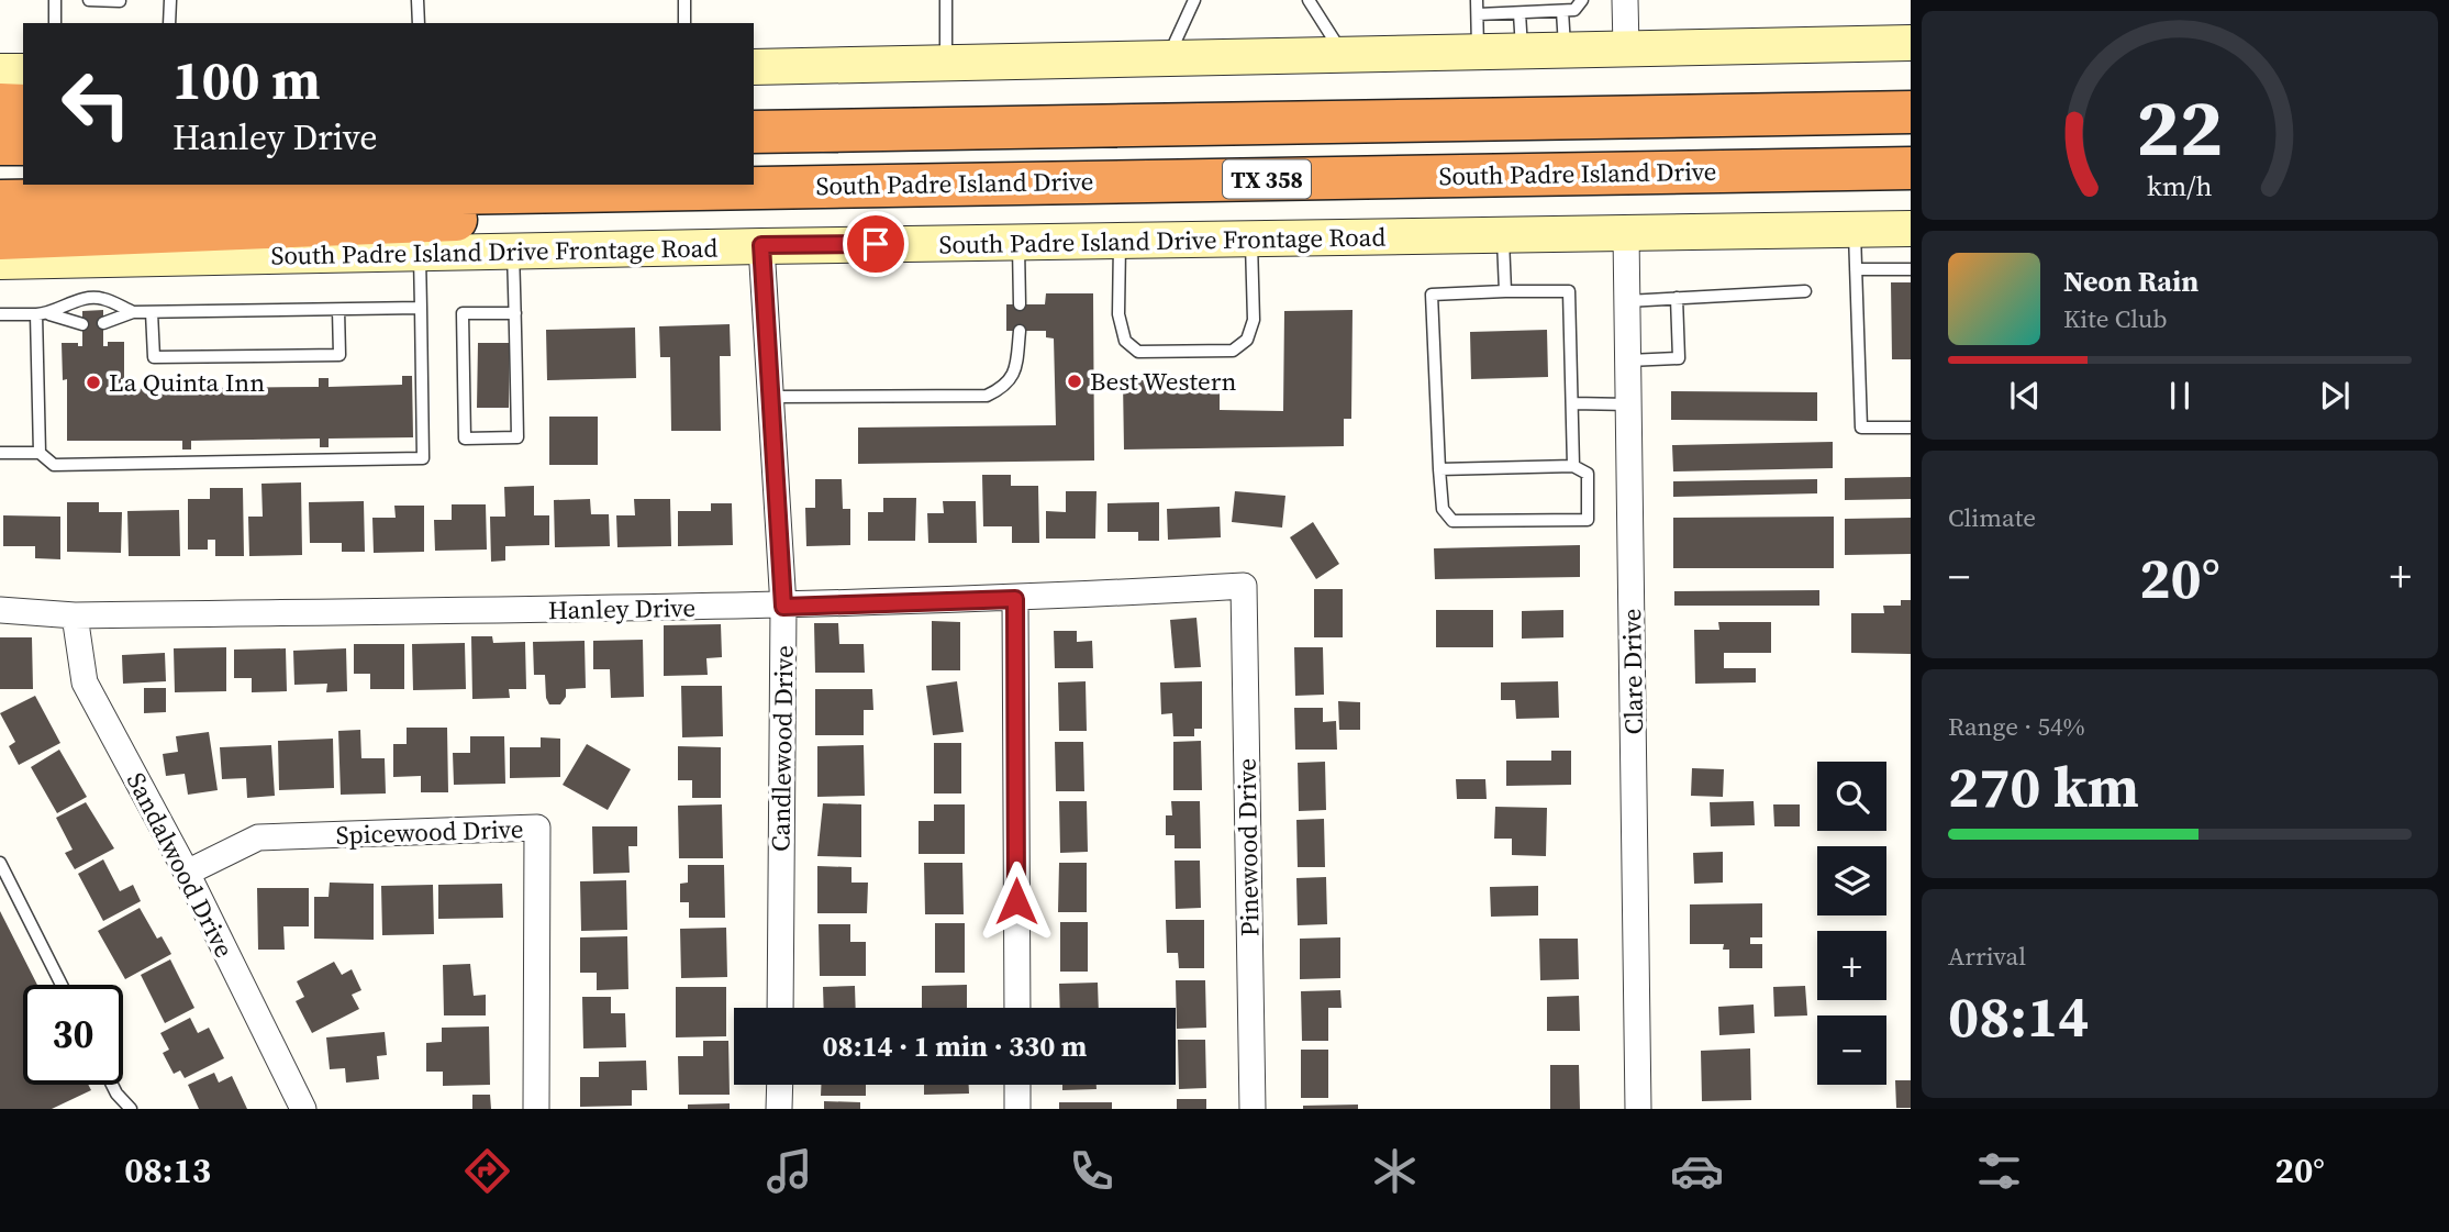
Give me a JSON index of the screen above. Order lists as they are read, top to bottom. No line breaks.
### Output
{"streets":{"highway":["South Padre Island Drive","TX 358"],"main road":["South Padre Island Drive Frontage Road"],"street":["Hanley Drive","Clare Drive","Candlewood Drive","Spicewood Drive","Pinewood Drive","Sandalwood Drive"]},"crossings":[["South Padre Island Drive Frontage Road","Clare Drive"],["South Padre Island Drive Frontage Road","Candlewood Drive"],["Hanley Drive","Candlewood Drive"],["Hanley Drive","Pinewood Drive"],["Hanley Drive","Sandalwood Drive"],["Spicewood Drive","Sandalwood Drive"]],"places":["Best Western","La Quinta Inn"],"page":{"turn":["100 m","Hanley Drive"],"song":["Neon Rain","Kite Club"],"tile":["Climate",["Range · 54%","270 km"],["Arrival","08:14"]],"heat":["−","20°","+"],"map_buttons":["+","−"],"limit":"30","trip":"08:14 · 1 min · 330 m","tabs":["08:13","20°"],"gauge":["22","km/h"]}}
